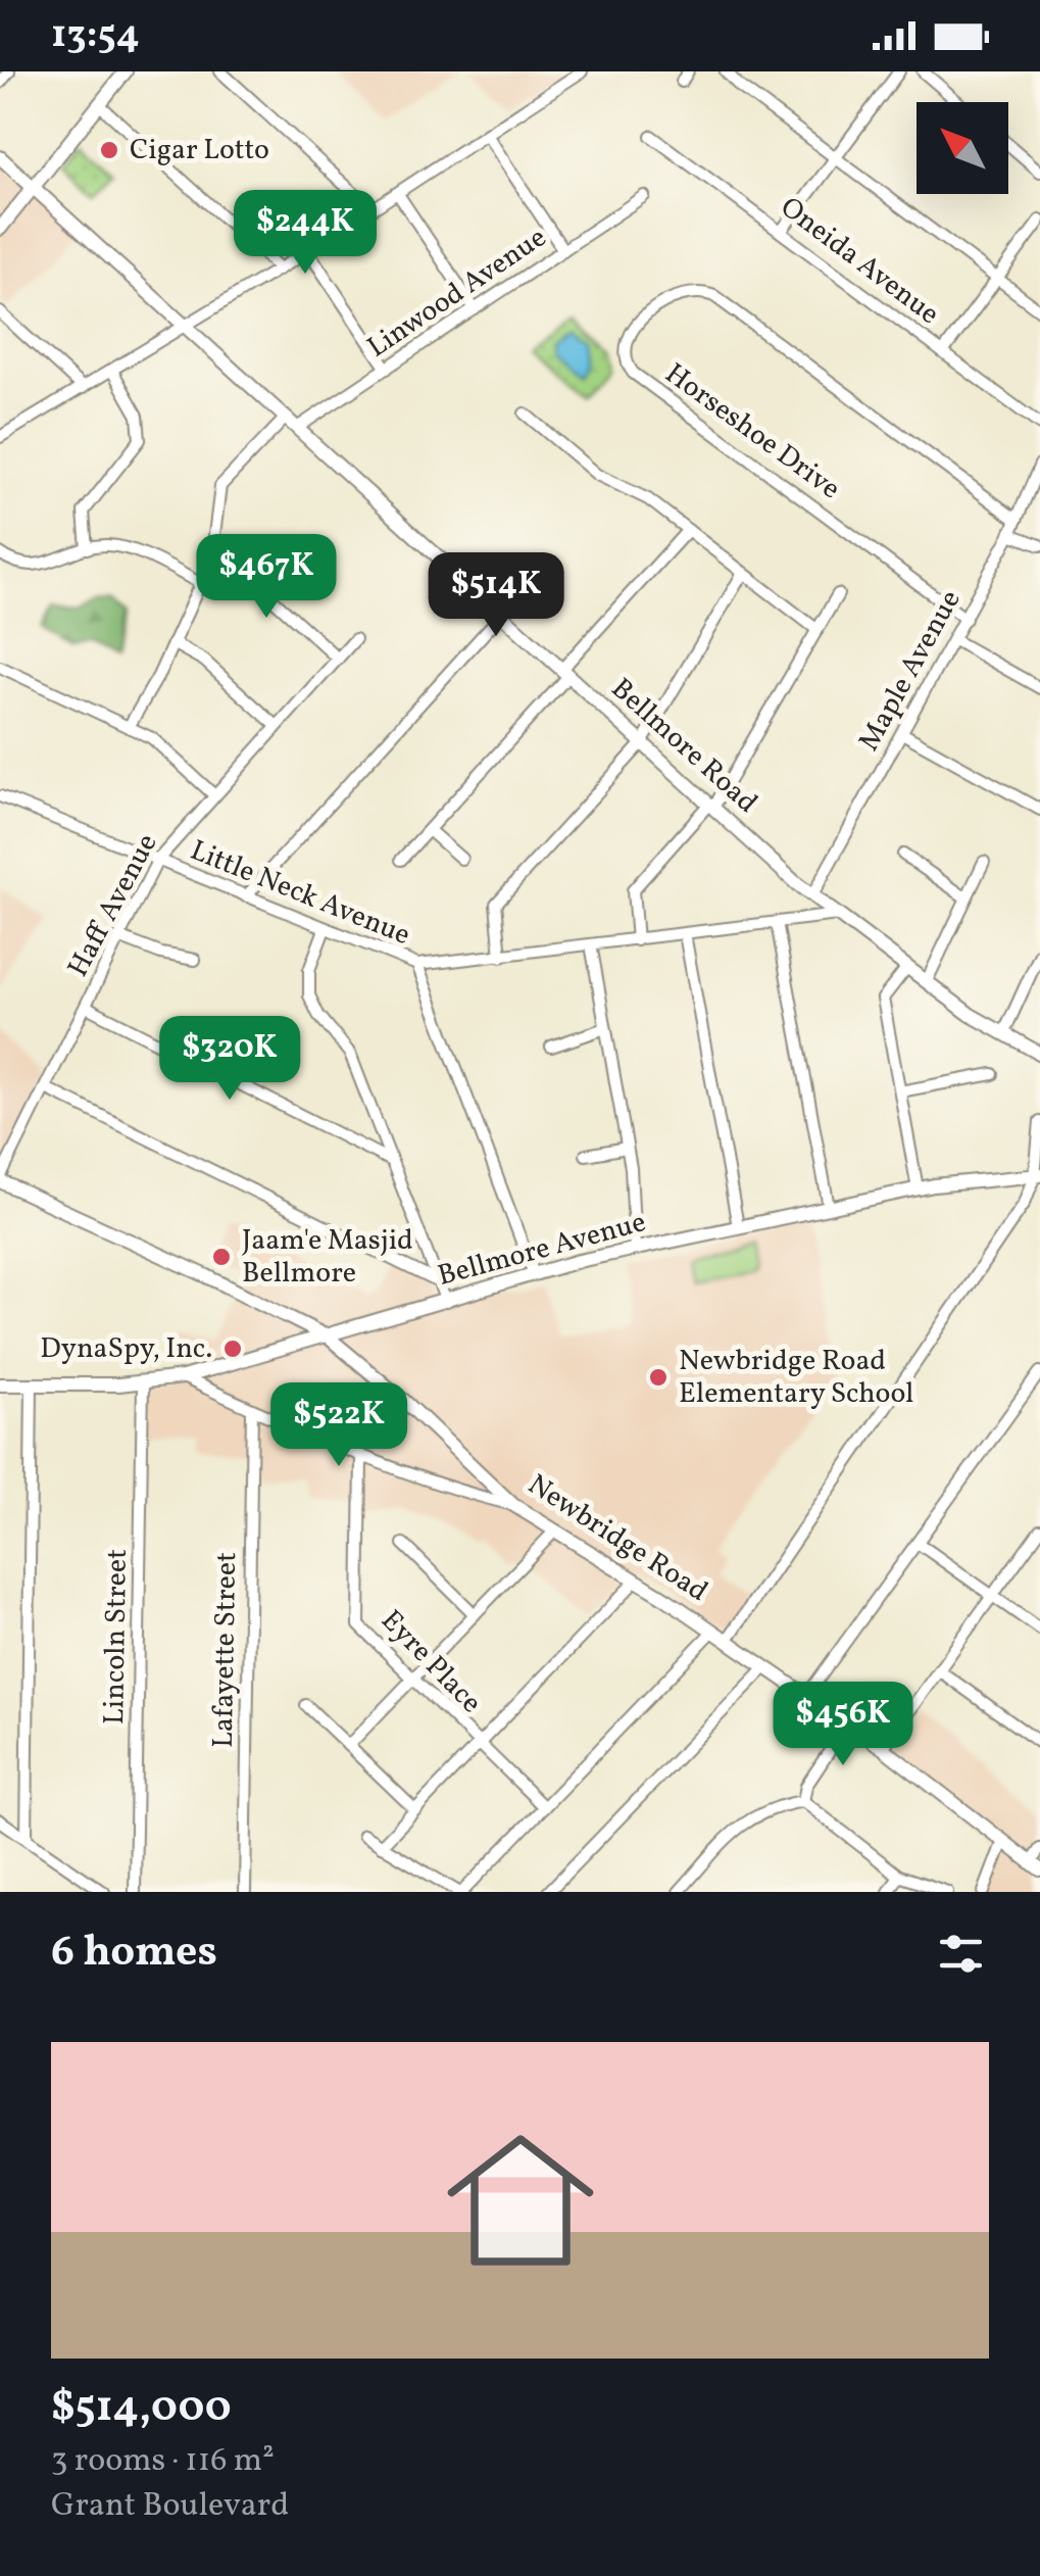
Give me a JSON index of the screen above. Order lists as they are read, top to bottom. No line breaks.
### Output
{"streets":{"main road":["Bellmore Road","Bellmore Avenue","Newbridge Road"],"street":["Oneida Avenue","Linwood Avenue","Horseshoe Drive","Maple Avenue","Little Neck Avenue","Haff Avenue","Lincoln Street","Lafayette Street","Eyre Place"]},"crossings":[["Linwood Avenue","Bellmore Road"],["Horseshoe Drive","Maple Avenue"],["Maple Avenue","Bellmore Road"],["Bellmore Road","Little Neck Avenue"],["Little Neck Avenue","Haff Avenue"],["Haff Avenue","Newbridge Road"],["Bellmore Avenue","Newbridge Road"],["Bellmore Avenue","Lincoln Street"]],"places":["Cigar Lotto","Jaam'e Masjid Bellmore","DynaSpy, Inc.","Newbridge Road Elementary School"],"north":"top left","page":{"status":"13:54","price":["$244K","$467K","$514K","$320K","$522K","$456K"],"heading":"6 homes","list":[{"name":"$514,000","note":"3 rooms · 116 m² · Grant Boulevard"}]}}
